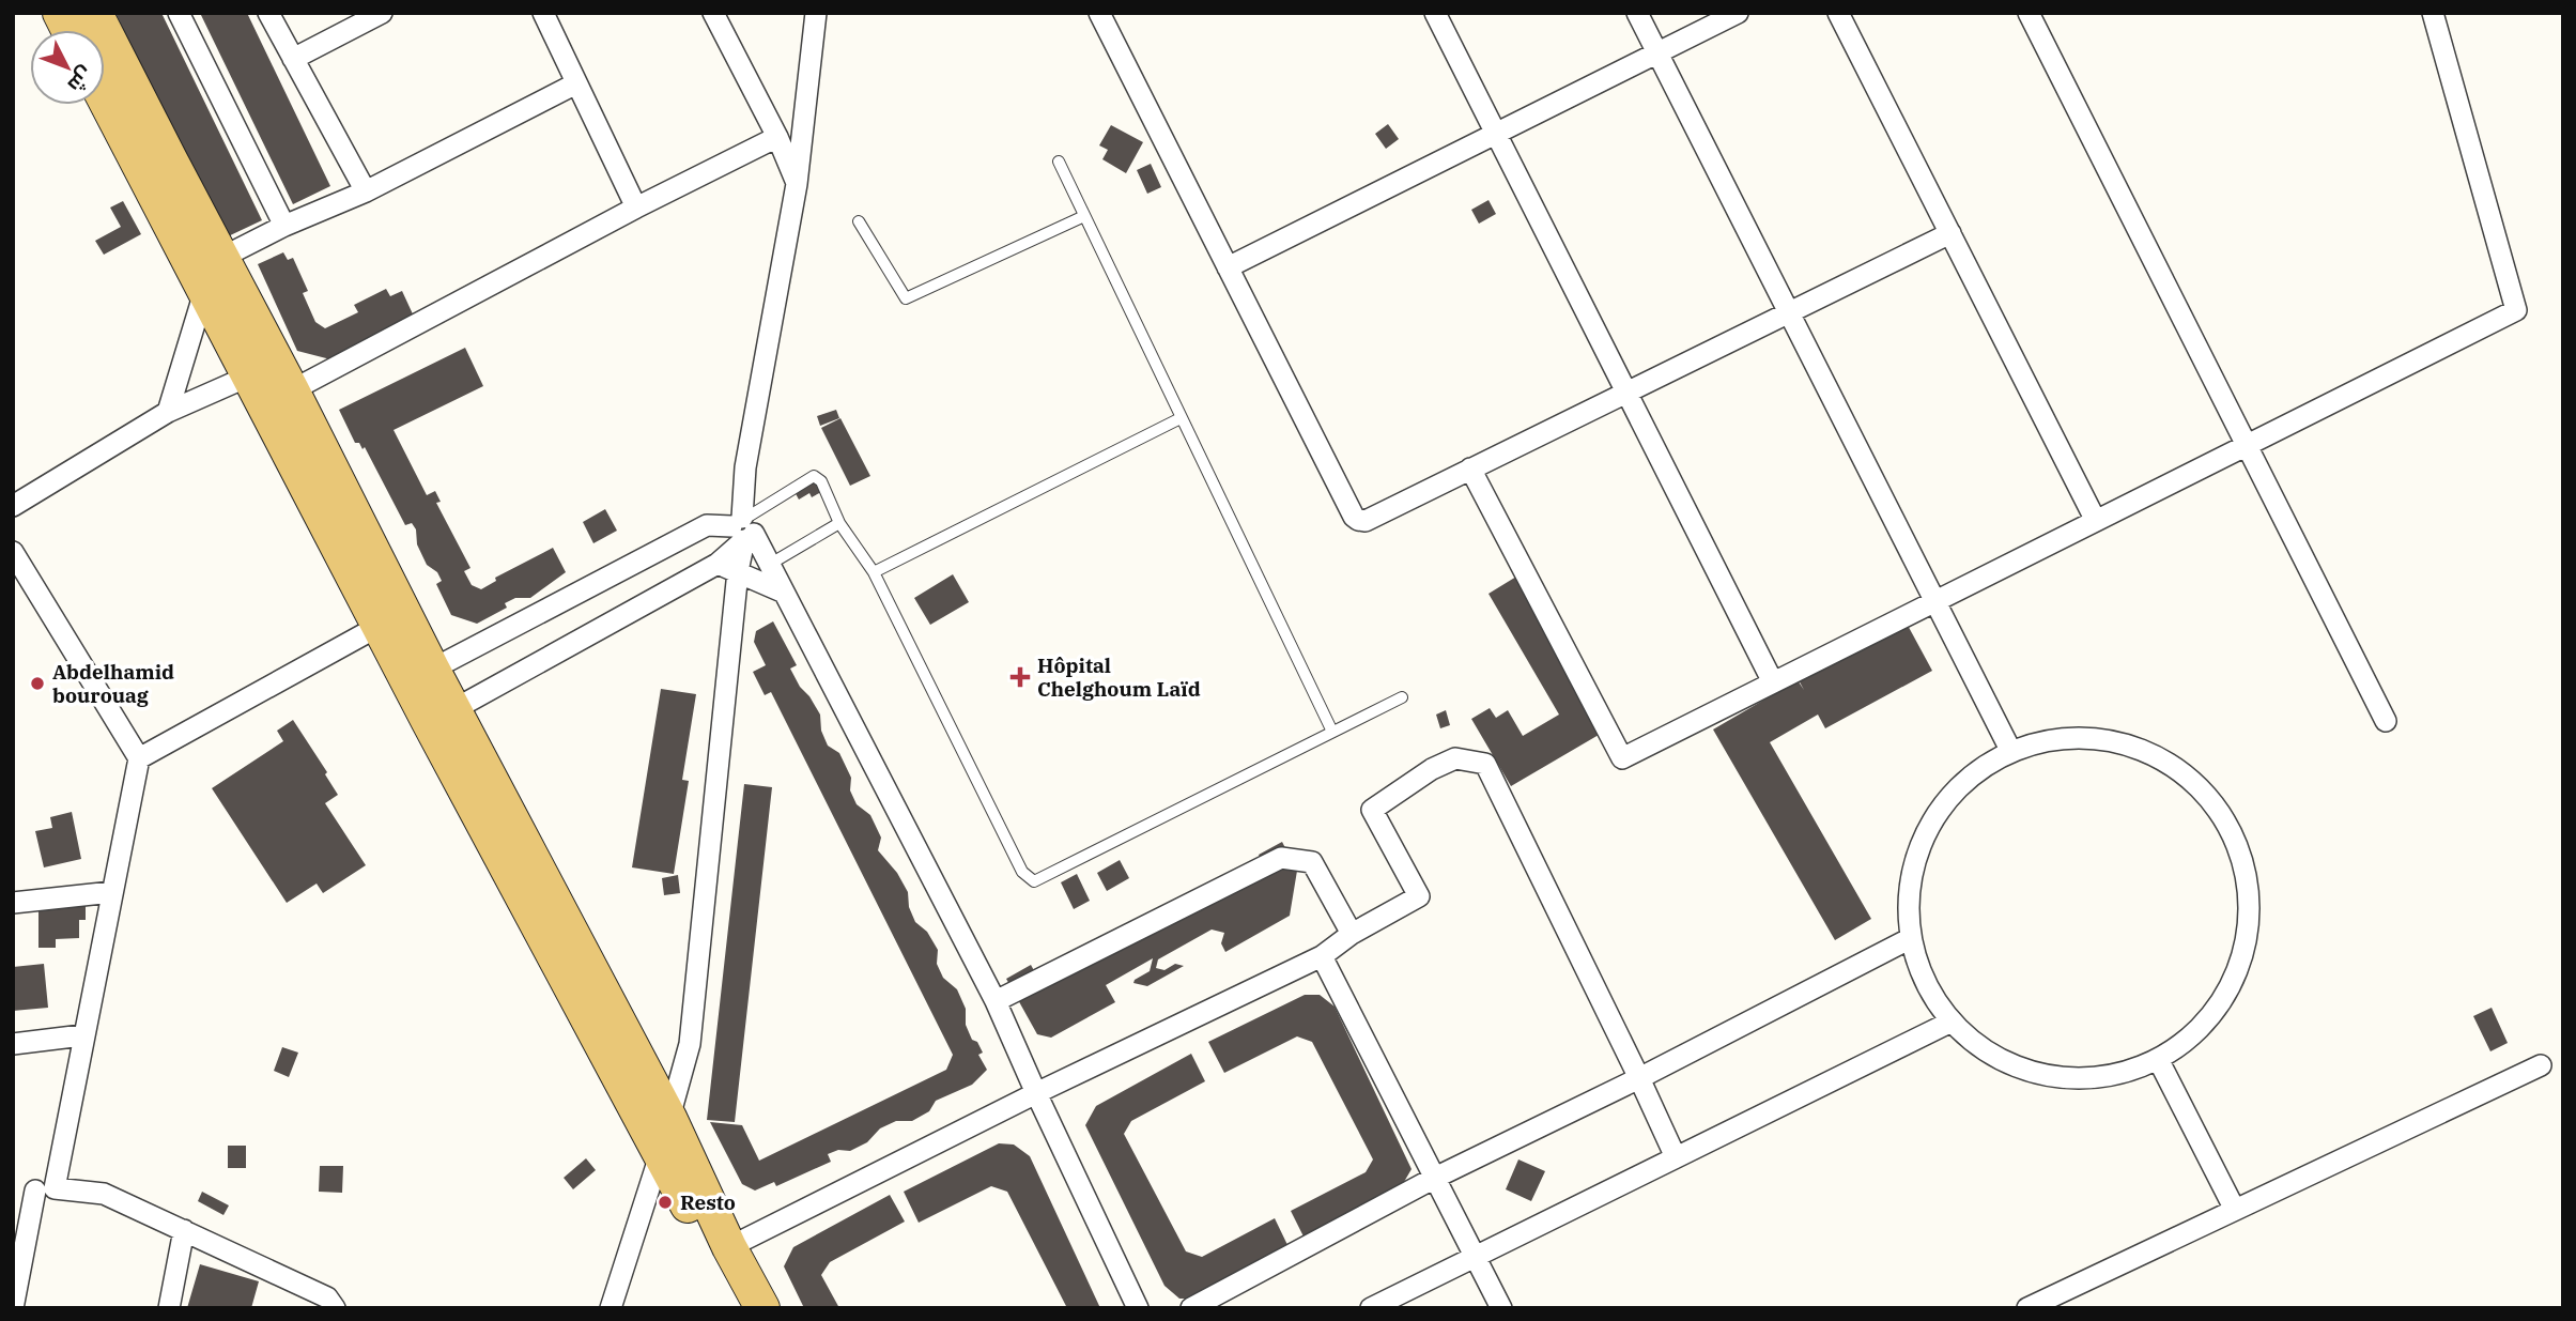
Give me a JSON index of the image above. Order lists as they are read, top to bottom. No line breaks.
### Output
{"places":{"health":["Hôpital Chelghoum Laïd"],"other":["Abdelhamid bourouag","Resto"]},"north":"bottom right"}
